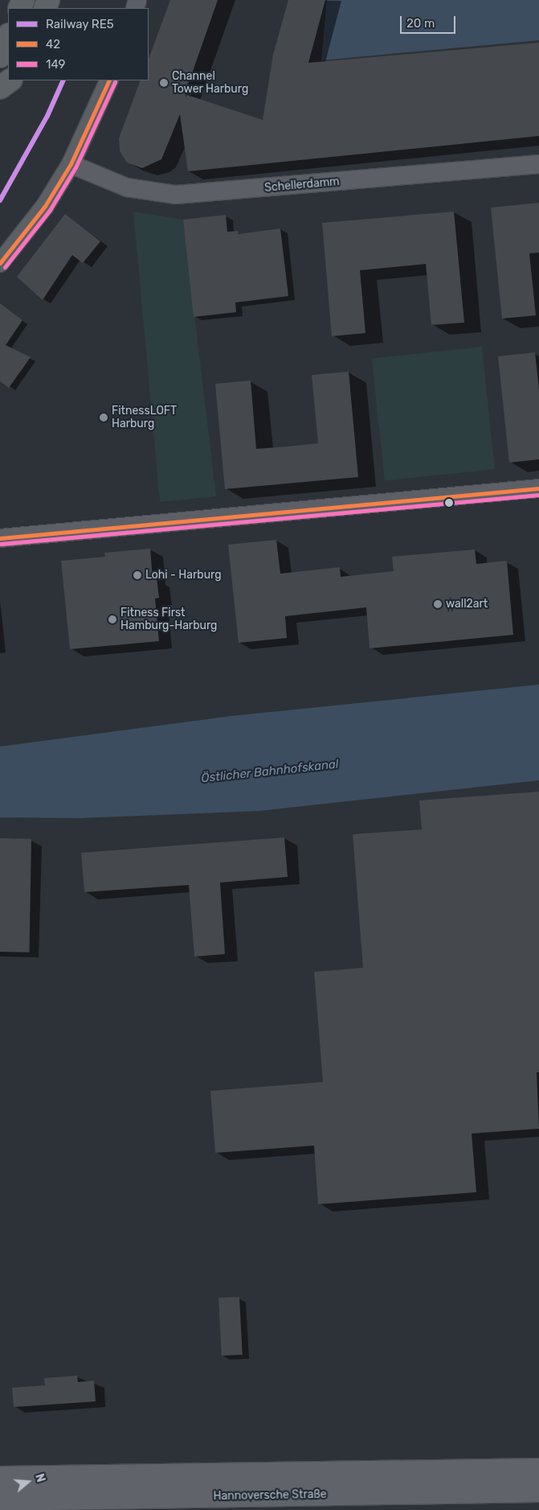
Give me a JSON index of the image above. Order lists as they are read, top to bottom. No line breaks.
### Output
{"streets":{"main road":["Hannoversche Straße"],"street":["Schellerdamm"]},"water":["Östlicher Bahnhofskanal"],"places":["Channel Tower Harburg","FitnessLOFT Harburg","Lohi - Harburg","wall2art","Fitness First Hamburg-Harburg"],"lines":["rail line RE5","transit line 42","transit line 149"],"legend":["Railway RE5","42","149"],"scale_bar":"20 m","north":"right"}
